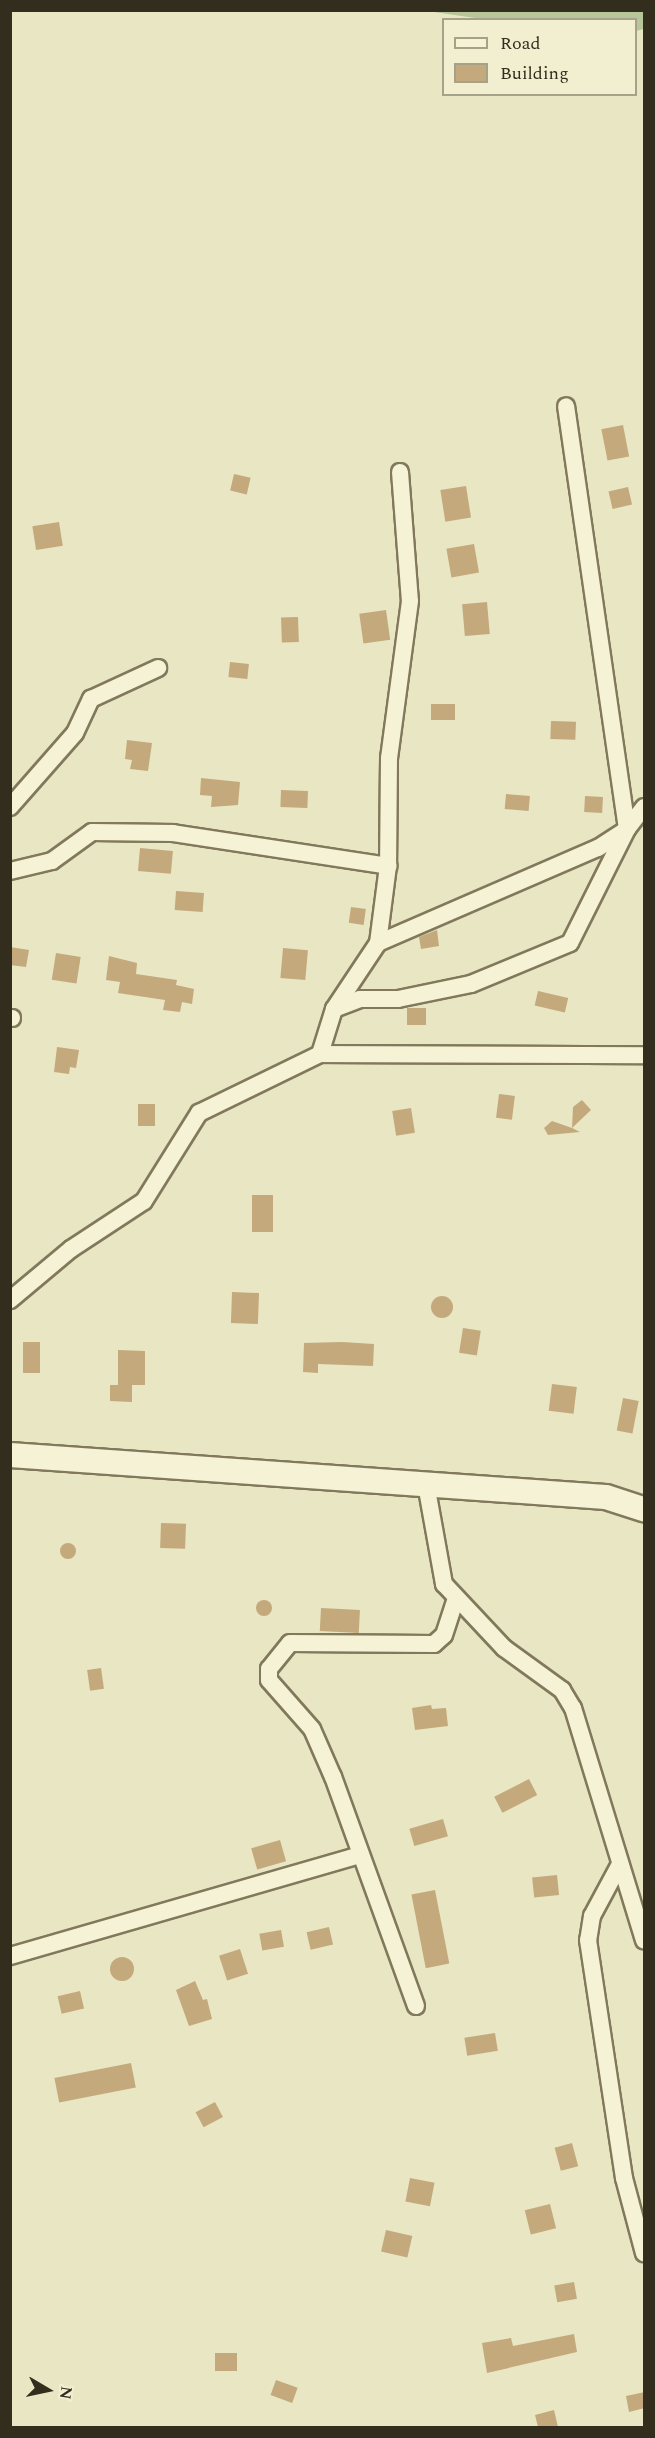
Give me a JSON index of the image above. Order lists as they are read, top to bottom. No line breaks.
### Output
{"legend":["Road","Building"],"north":"right"}
